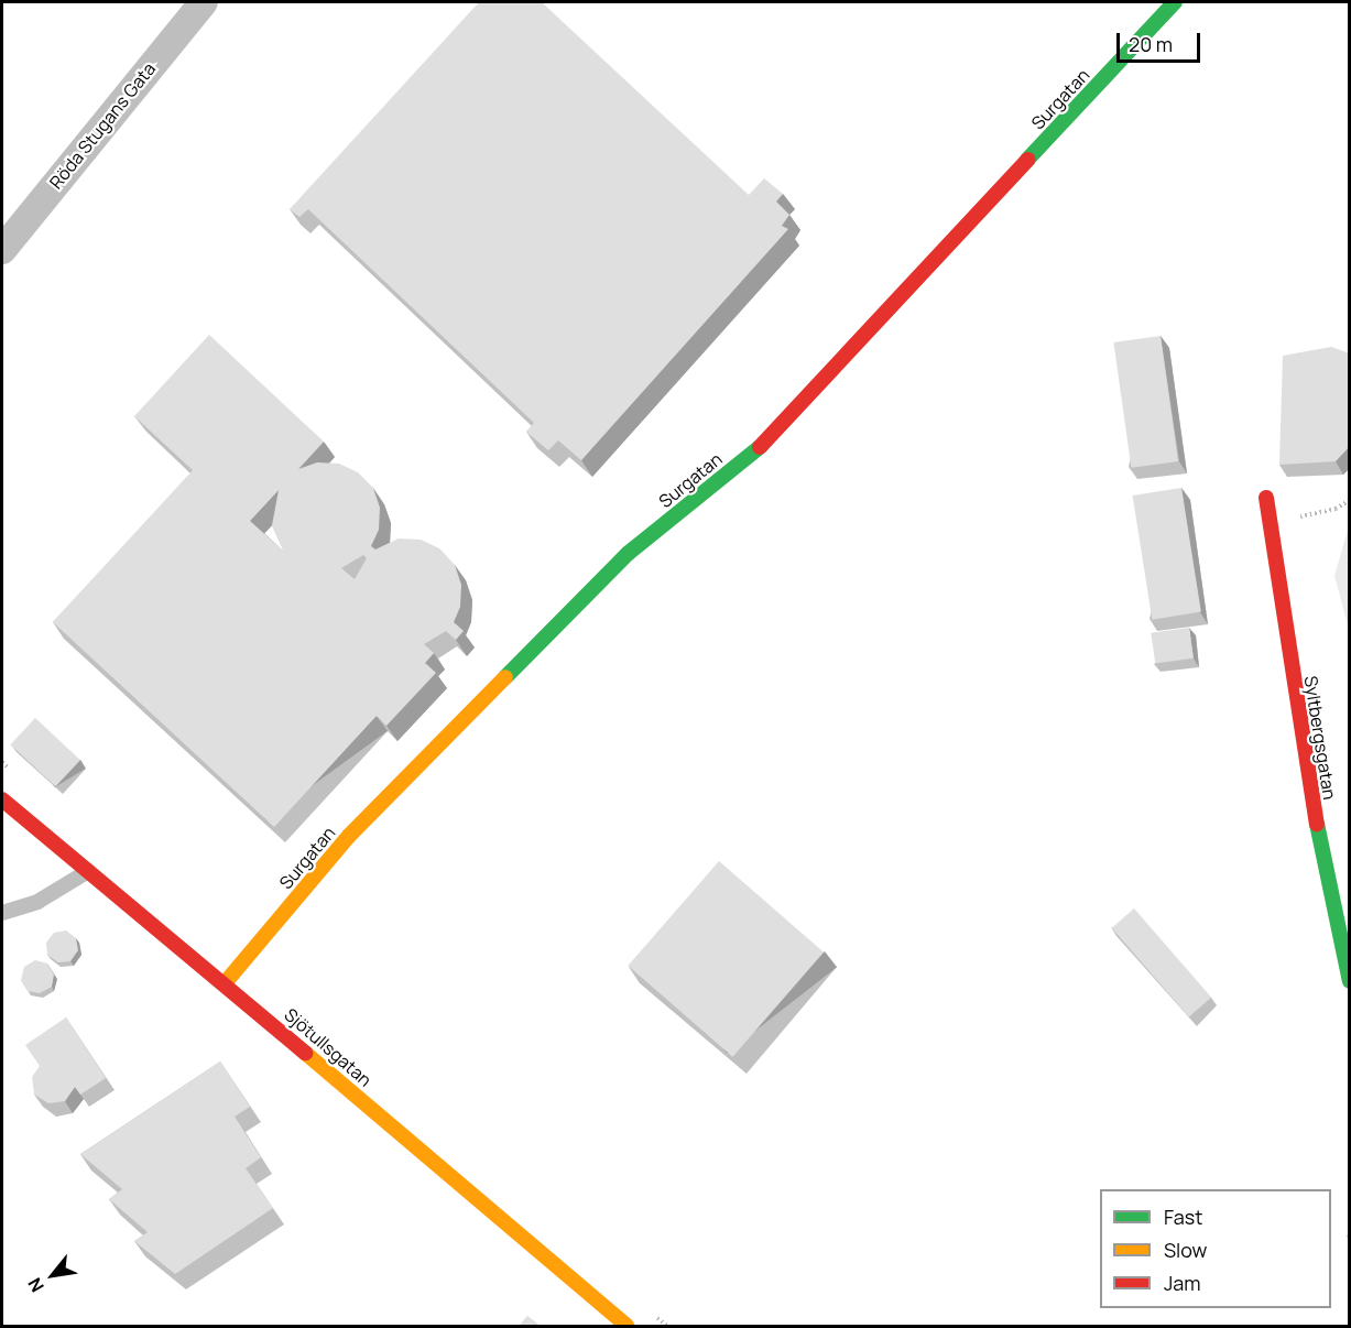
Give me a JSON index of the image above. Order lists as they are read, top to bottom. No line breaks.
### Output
{"streets":{"street":["Surgatan","Röda Stugans Gata","Syltbergsgatan","Sjötullsgatan"]},"crossings":[["Surgatan","Sjötullsgatan"]],"legend":["Fast","Slow","Jam"],"scale_bar":"20 m","north":"bottom left"}
